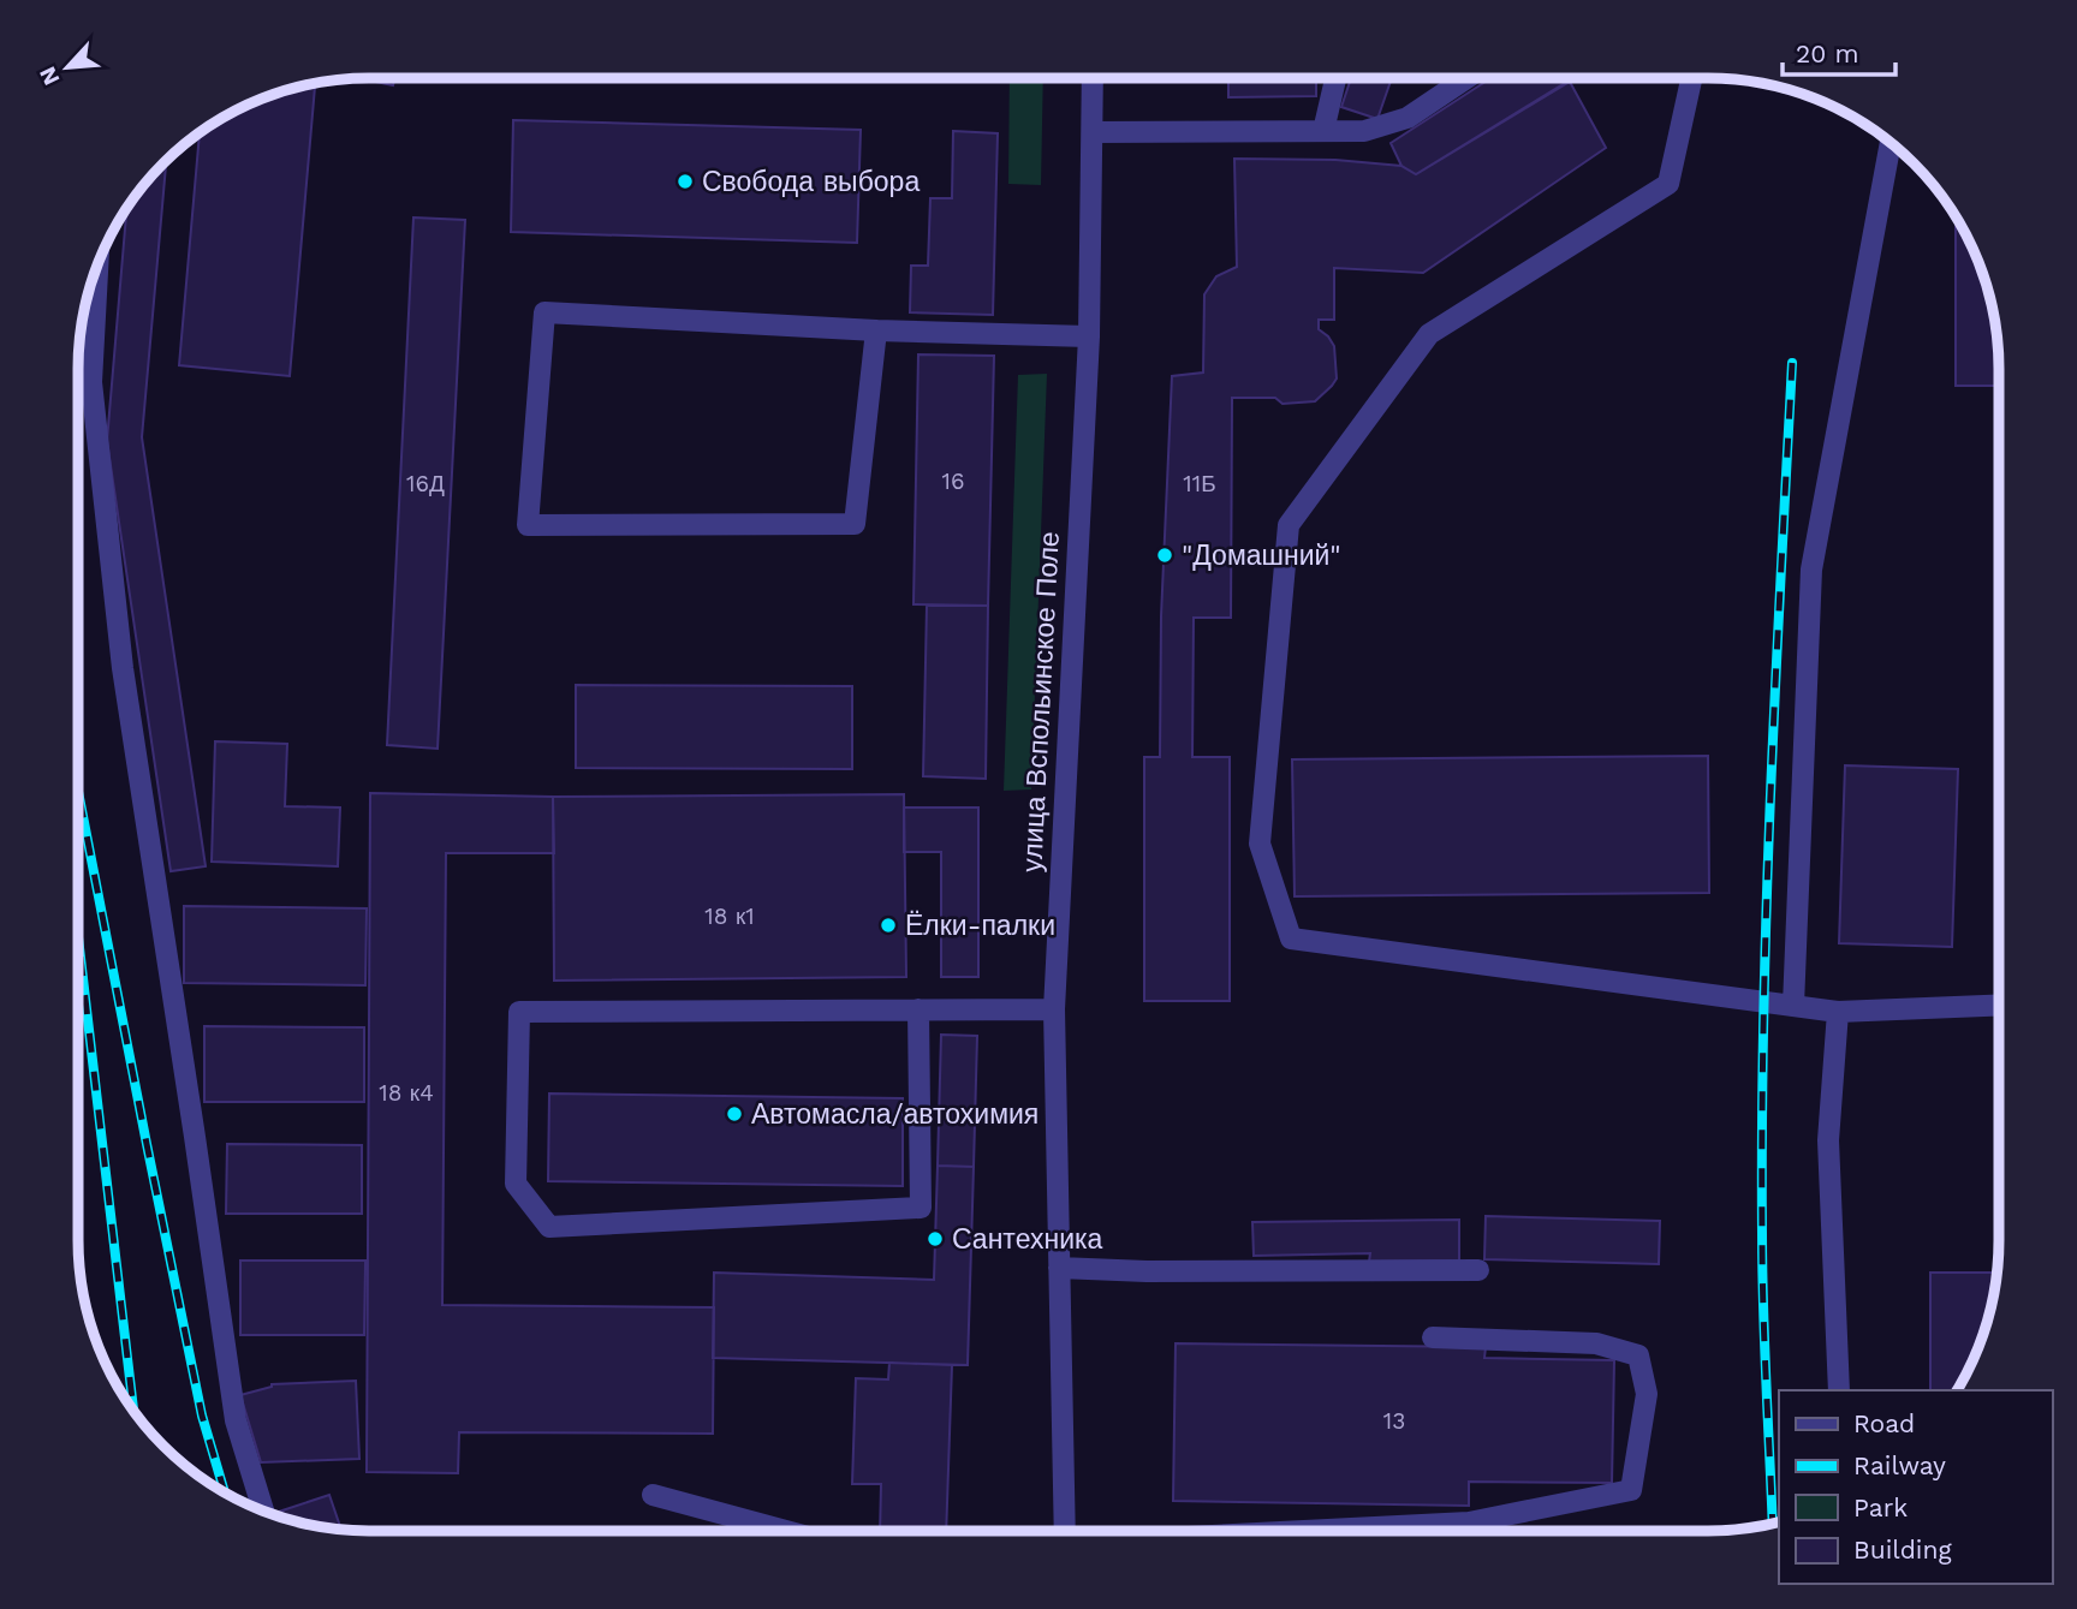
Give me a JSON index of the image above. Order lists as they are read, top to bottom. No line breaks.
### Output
{"streets":{"street":["улица Вспольинское Поле"]},"places":["Свобода выбора","\"Домашний\"","Ёлки-палки","Автомасла/автохимия","Сантехника"],"house_numbers":["16","16Д","11Б","18 к1","18 к4","13"],"legend":["Road","Railway","Park","Building"],"scale_bar":"20 m","north":"bottom left"}
